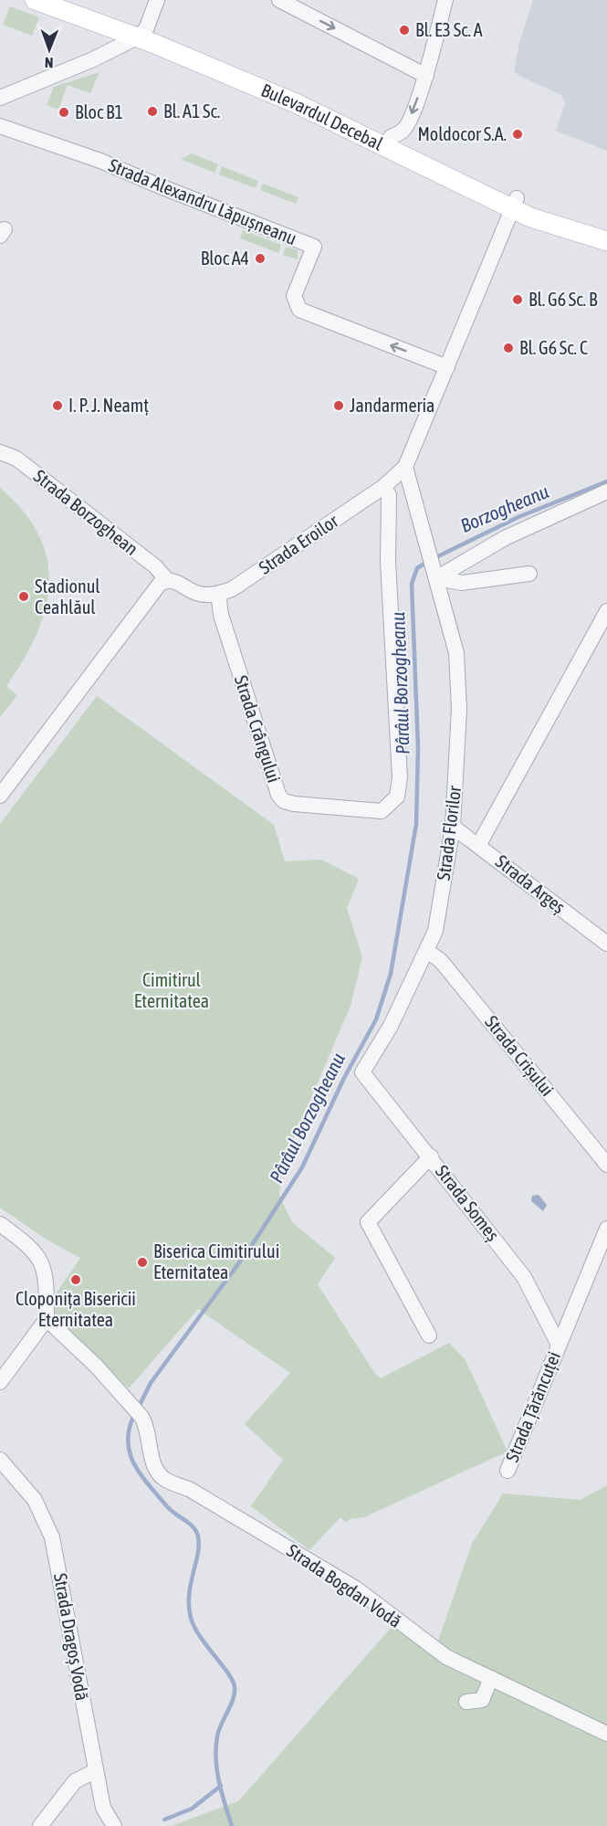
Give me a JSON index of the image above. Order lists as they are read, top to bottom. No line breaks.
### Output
{"streets":{"main road":["Bulevardul Decebal"],"street":["Strada Alexandru Lăpușneanu","Strada Borzoghean","Strada Eroilor","Strada Crângului","Strada Florilor","Strada Argeș","Strada Crișului","Strada Someș","Strada Țărăncuței","Strada Bogdan Vodă","Strada Dragoș Vodă"]},"crossings":[["Bulevardul Decebal","Strada Eroilor"],["Strada Alexandru Lăpușneanu","Strada Eroilor"],["Strada Borzoghean","Strada Eroilor"],["Strada Eroilor","Strada Crângului"],["Strada Eroilor","Strada Florilor"],["Strada Florilor","Strada Argeș"],["Strada Florilor","Strada Crișului"],["Strada Florilor","Strada Someș"],["Strada Someș","Strada Țărăncuței"]],"one_way":["Strada Alexandru Lăpușneanu"],"water":["Borzogheanu","Pârâul Borzogheanu"],"parks":["Cimitirul Eternitatea"],"places":["Bl. E3 Sc. A","Bl. A1 Sc.","Bloc B1","Moldocor S.A.","Bloc A4","Bl. G6 Sc. B","Bl. G6 Sc. C","I. P. J. Neamț","Jandarmeria","Stadionul Ceahlăul","Biserica Cimitirului Eternitatea","Cloponița Bisericii Eternitatea"],"north":"bottom"}
